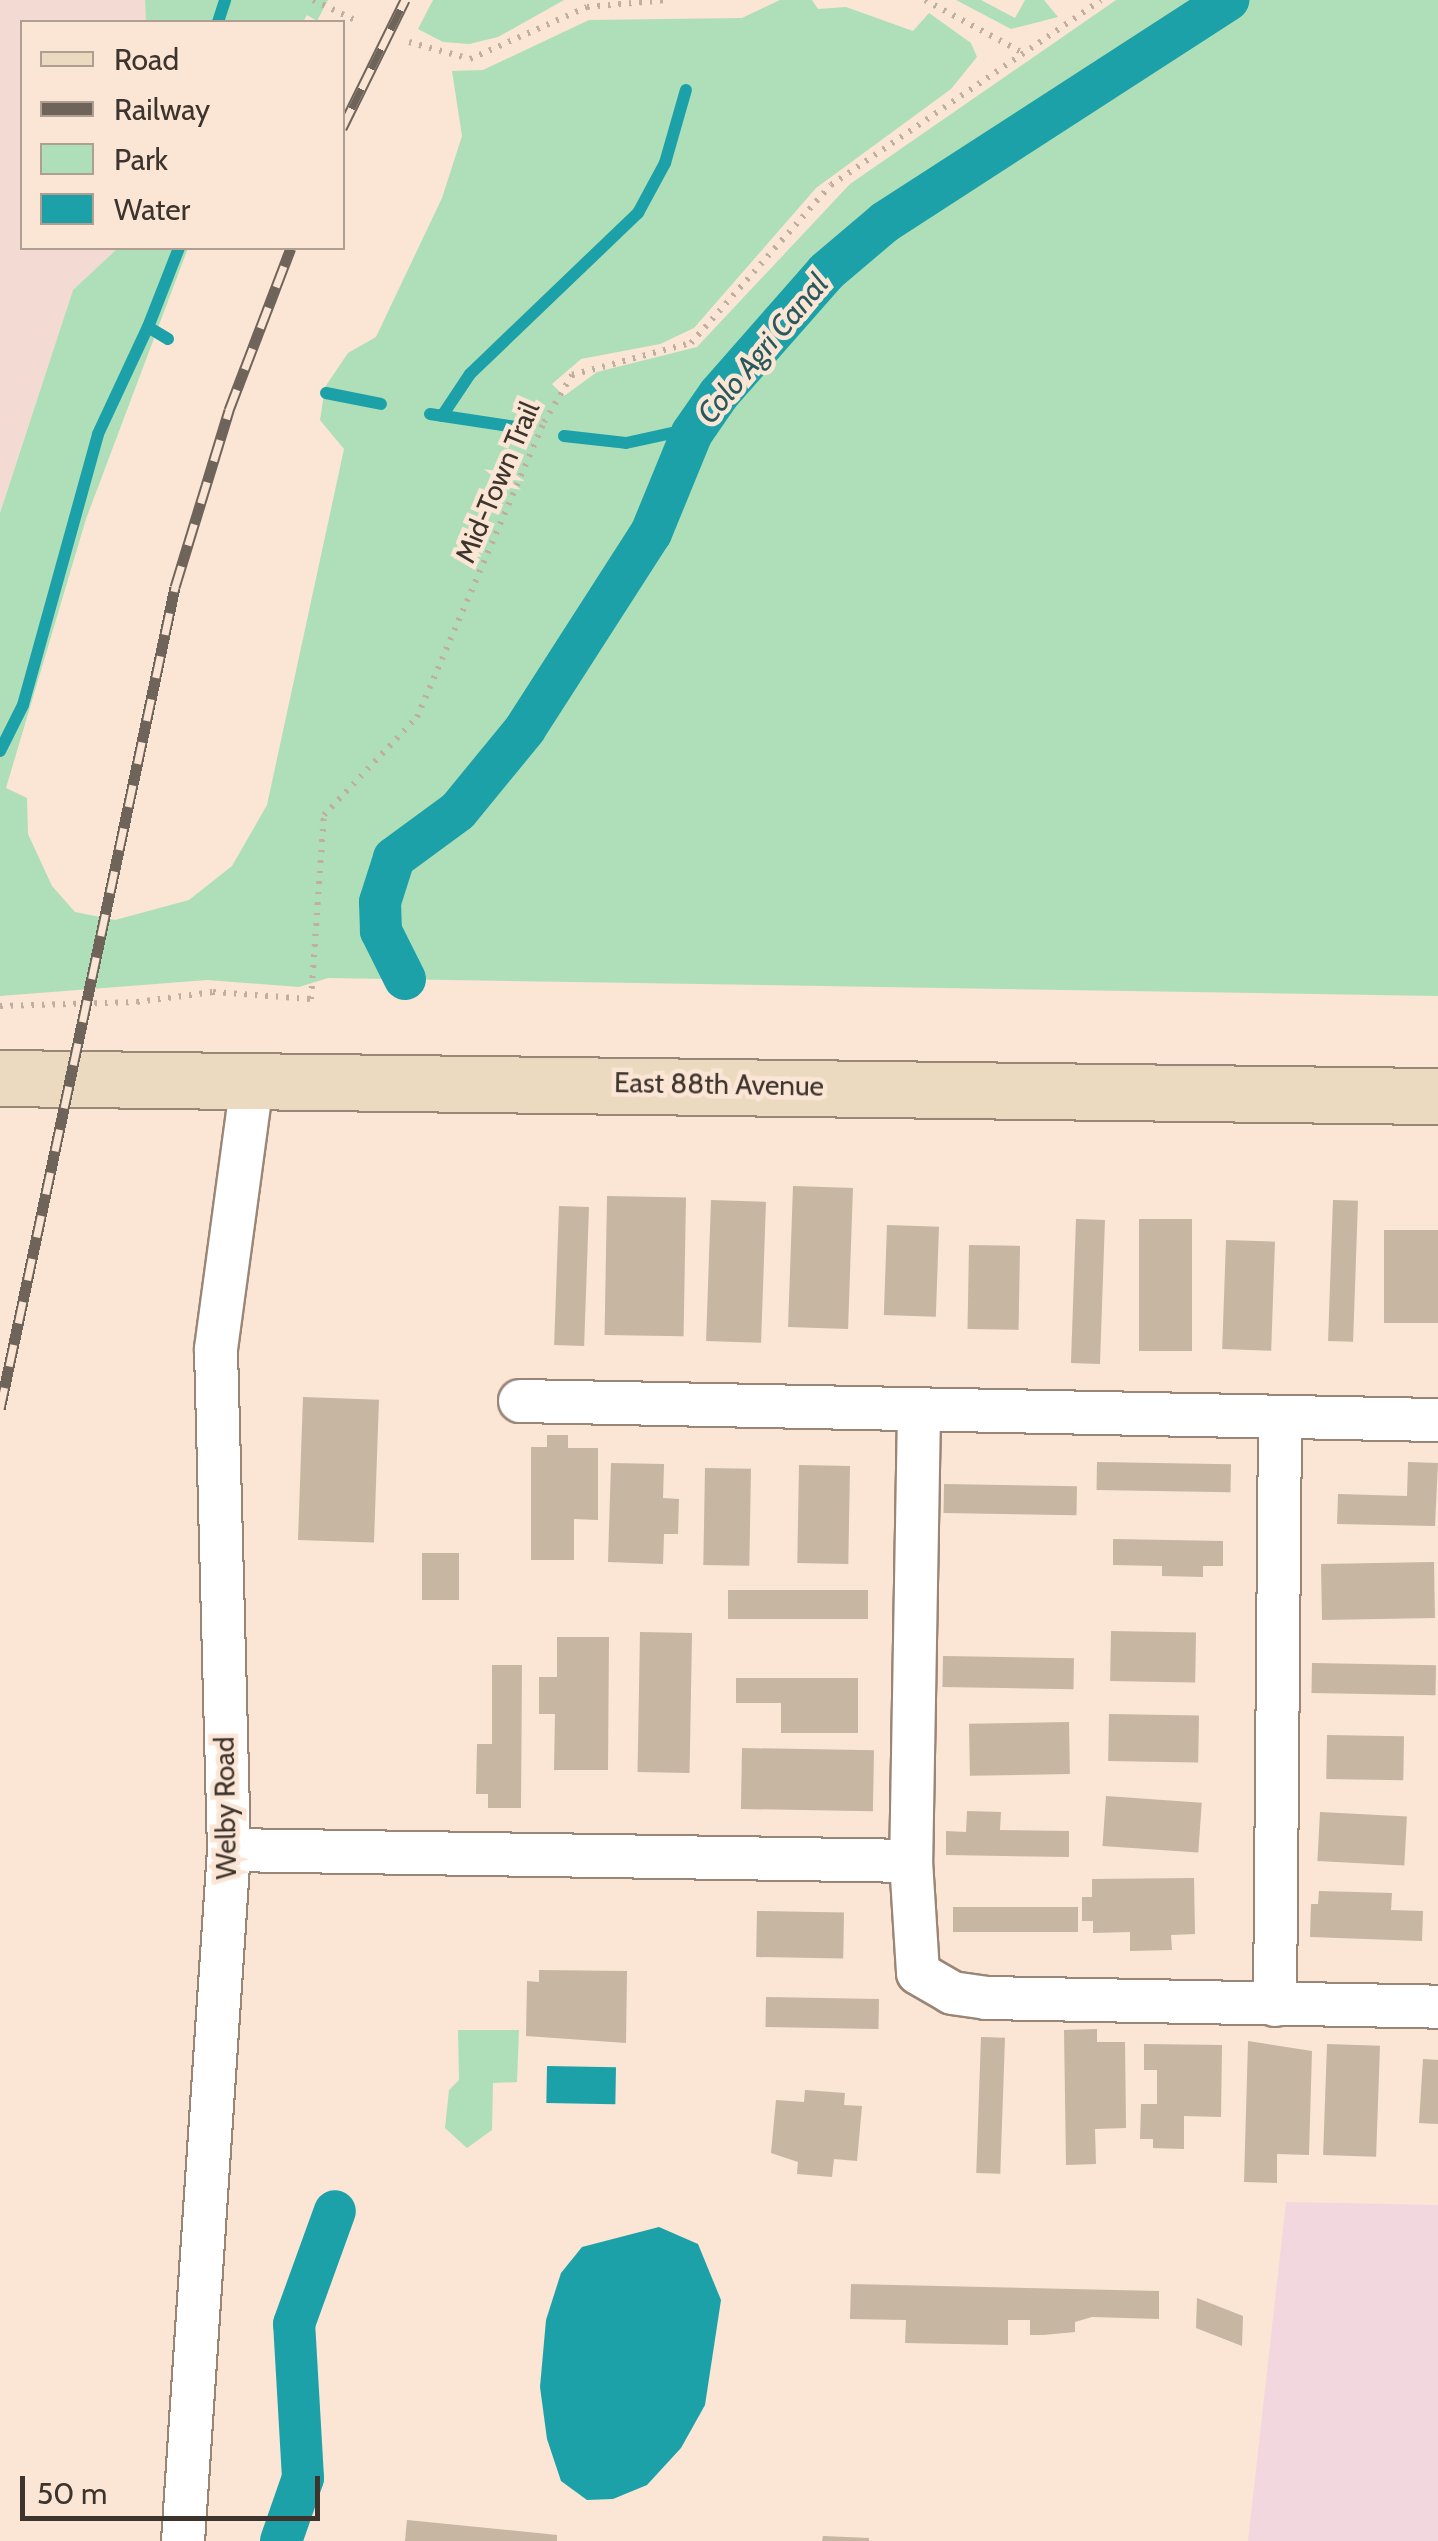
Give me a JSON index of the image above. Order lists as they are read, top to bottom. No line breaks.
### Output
{"streets":{"main road":["East 88th Avenue"],"street":["Welby Road"],"path":["Mid-Town Trail"]},"crossings":[["East 88th Avenue","Welby Road"]],"water":["Colo Agri Canal"],"legend":["Road","Railway","Park","Water"],"scale_bar":"50 m"}
